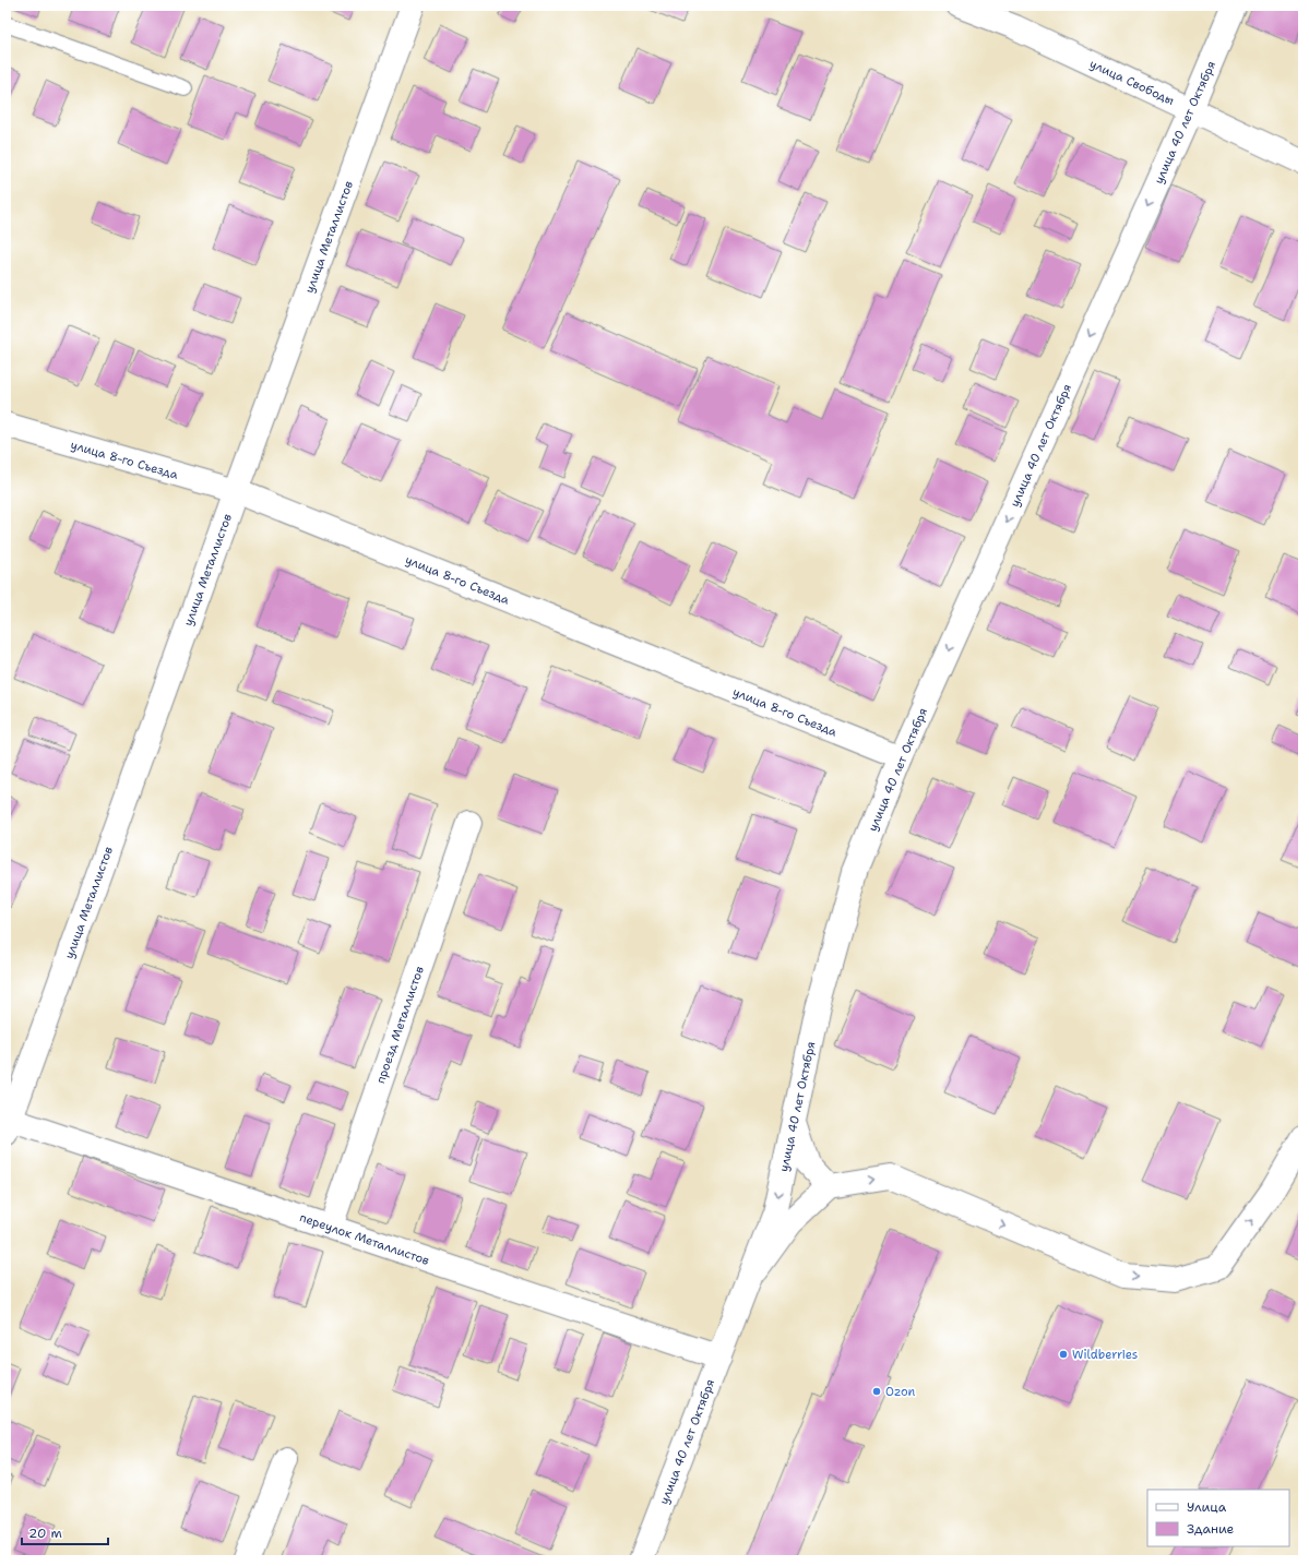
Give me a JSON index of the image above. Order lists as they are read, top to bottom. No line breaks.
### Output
{"streets":{"street":["улица Свободы","улица 40 лет Октября","улица Металлистов","улица 8-го Съезда","проезд Металлистов","переулок Металлистов"]},"crossings":[["улица Свободы","улица 40 лет Октября"],["улица 40 лет Октября","улица 8-го Съезда"],["улица 40 лет Октября","переулок Металлистов"],["улица Металлистов","улица 8-го Съезда"],["улица Металлистов","переулок Металлистов"],["проезд Металлистов","переулок Металлистов"]],"one_way":["улица 40 лет Октября"],"places":["Wildberries","Ozon"],"legend":["Улица","Здание"],"scale_bar":"20 m"}
